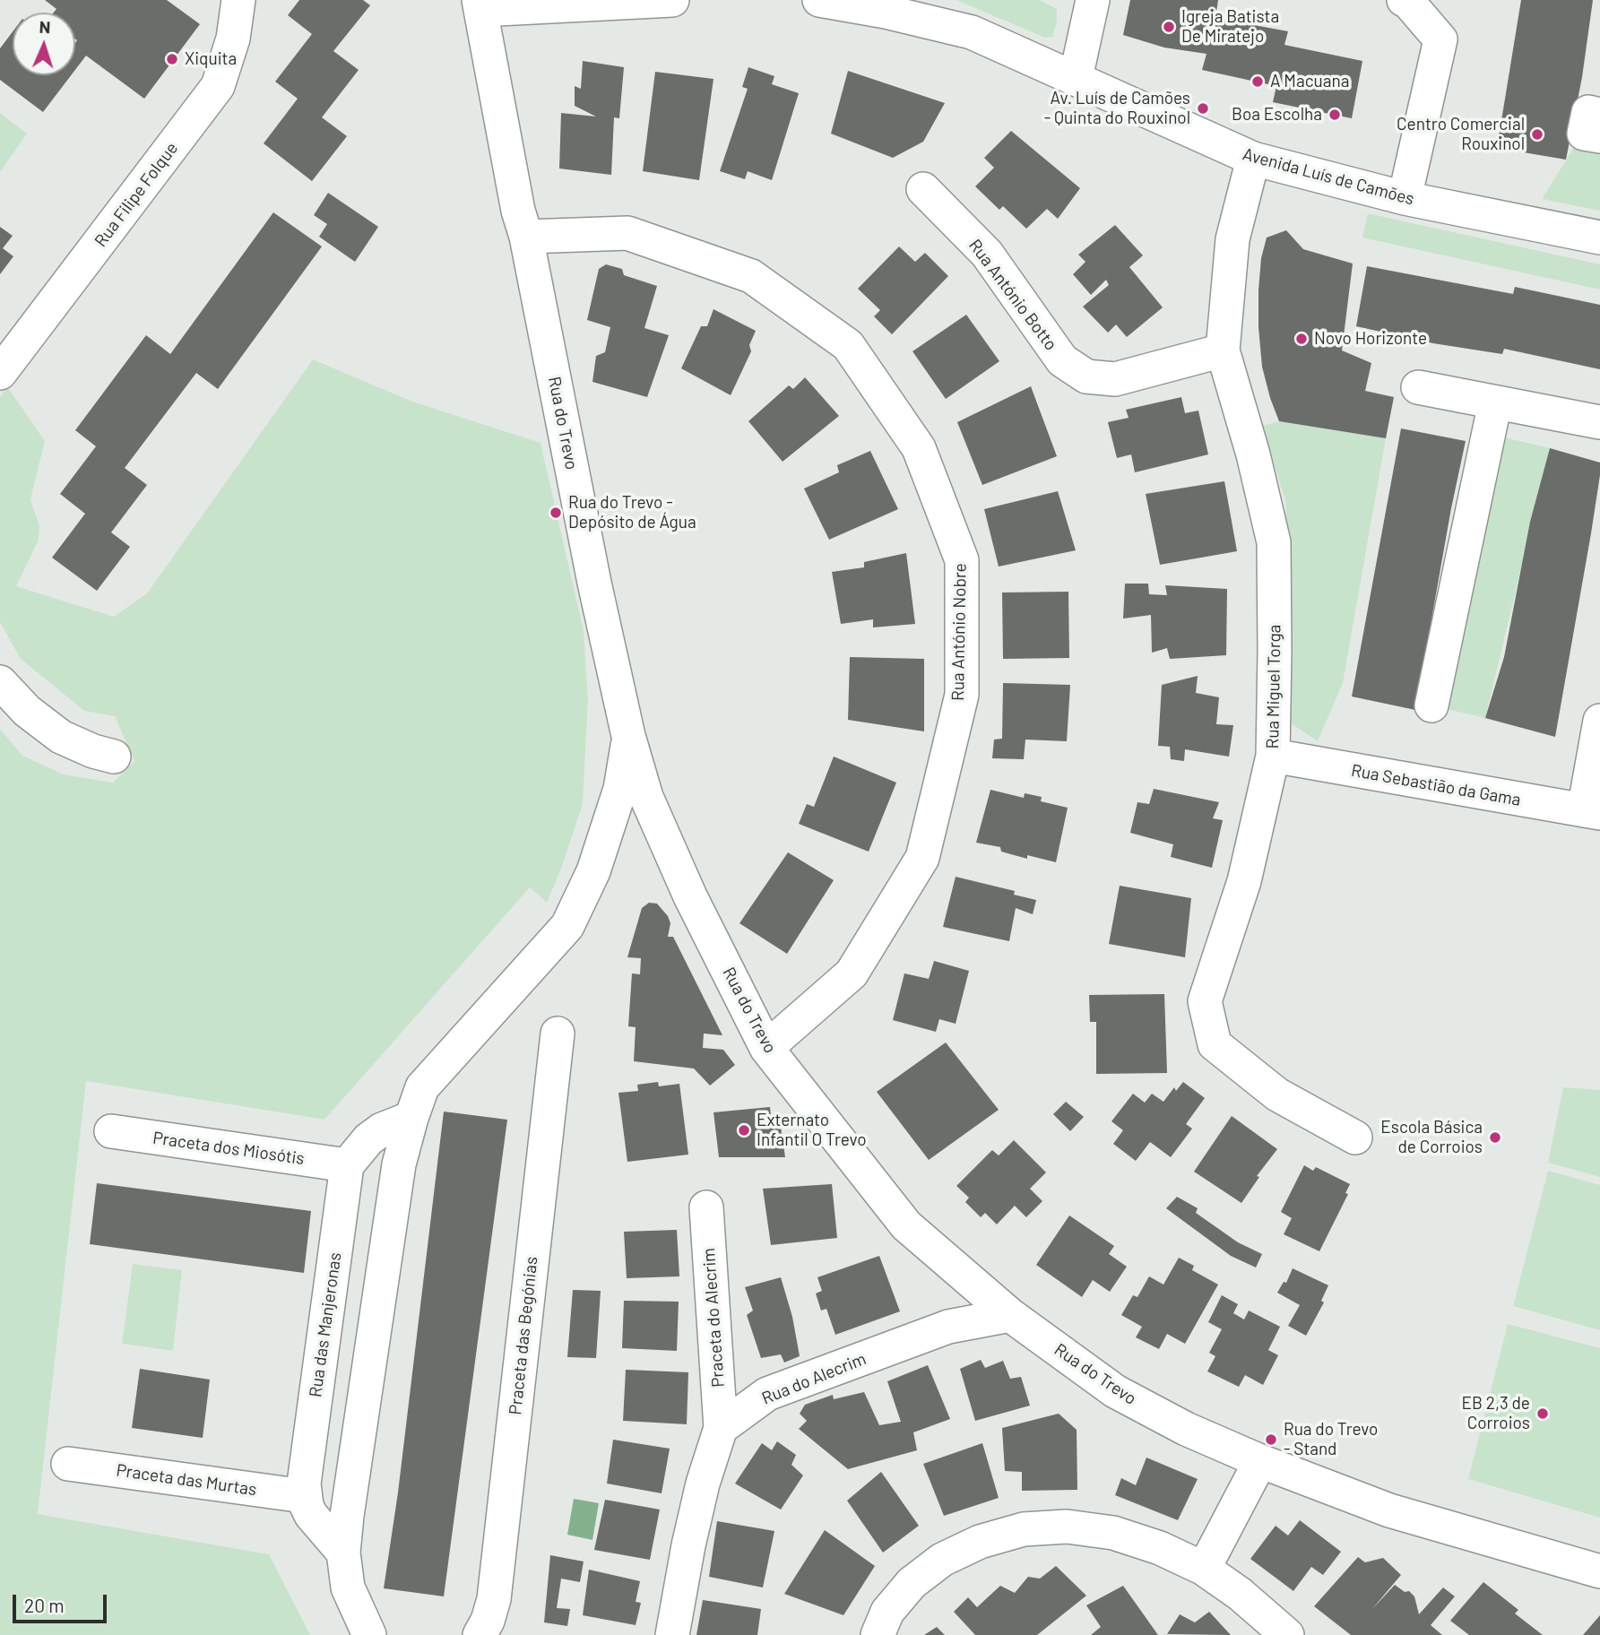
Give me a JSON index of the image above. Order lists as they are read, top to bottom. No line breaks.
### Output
{"streets":{"street":["Avenida Luís de Camões","Rua Filipe Folque","Rua António Botto","Rua do Trevo","Rua António Nobre","Rua Miguel Torga","Rua Sebastião da Gama","Praceta dos Miosótis","Praceta do Alecrim","Rua das Manjeronas","Praceta das Begónias","Rua do Alecrim","Praceta das Murtas"]},"crossings":[["Avenida Luís de Camões","Rua Miguel Torga"],["Rua António Botto","Rua Miguel Torga"],["Rua do Trevo","Rua António Nobre"],["Rua do Trevo","Rua do Alecrim"],["Rua Miguel Torga","Rua Sebastião da Gama"],["Praceta dos Miosótis","Rua das Manjeronas"],["Praceta do Alecrim","Rua do Alecrim"],["Rua das Manjeronas","Praceta das Murtas"]],"places":["Igreja Batista De Miratejo","Xiquita","A Macuana","Av. Luís de Camões - Quinta do Rouxinol","Boa Escolha","Centro Comercial Rouxinol","Novo Horizonte","Rua do Trevo - Depósito de Água","Externato Infantil O Trevo","Escola Básica de Corroios","EB 2,3 de Corroios","Rua do Trevo - Stand"],"scale_bar":"20 m","north":"top"}
